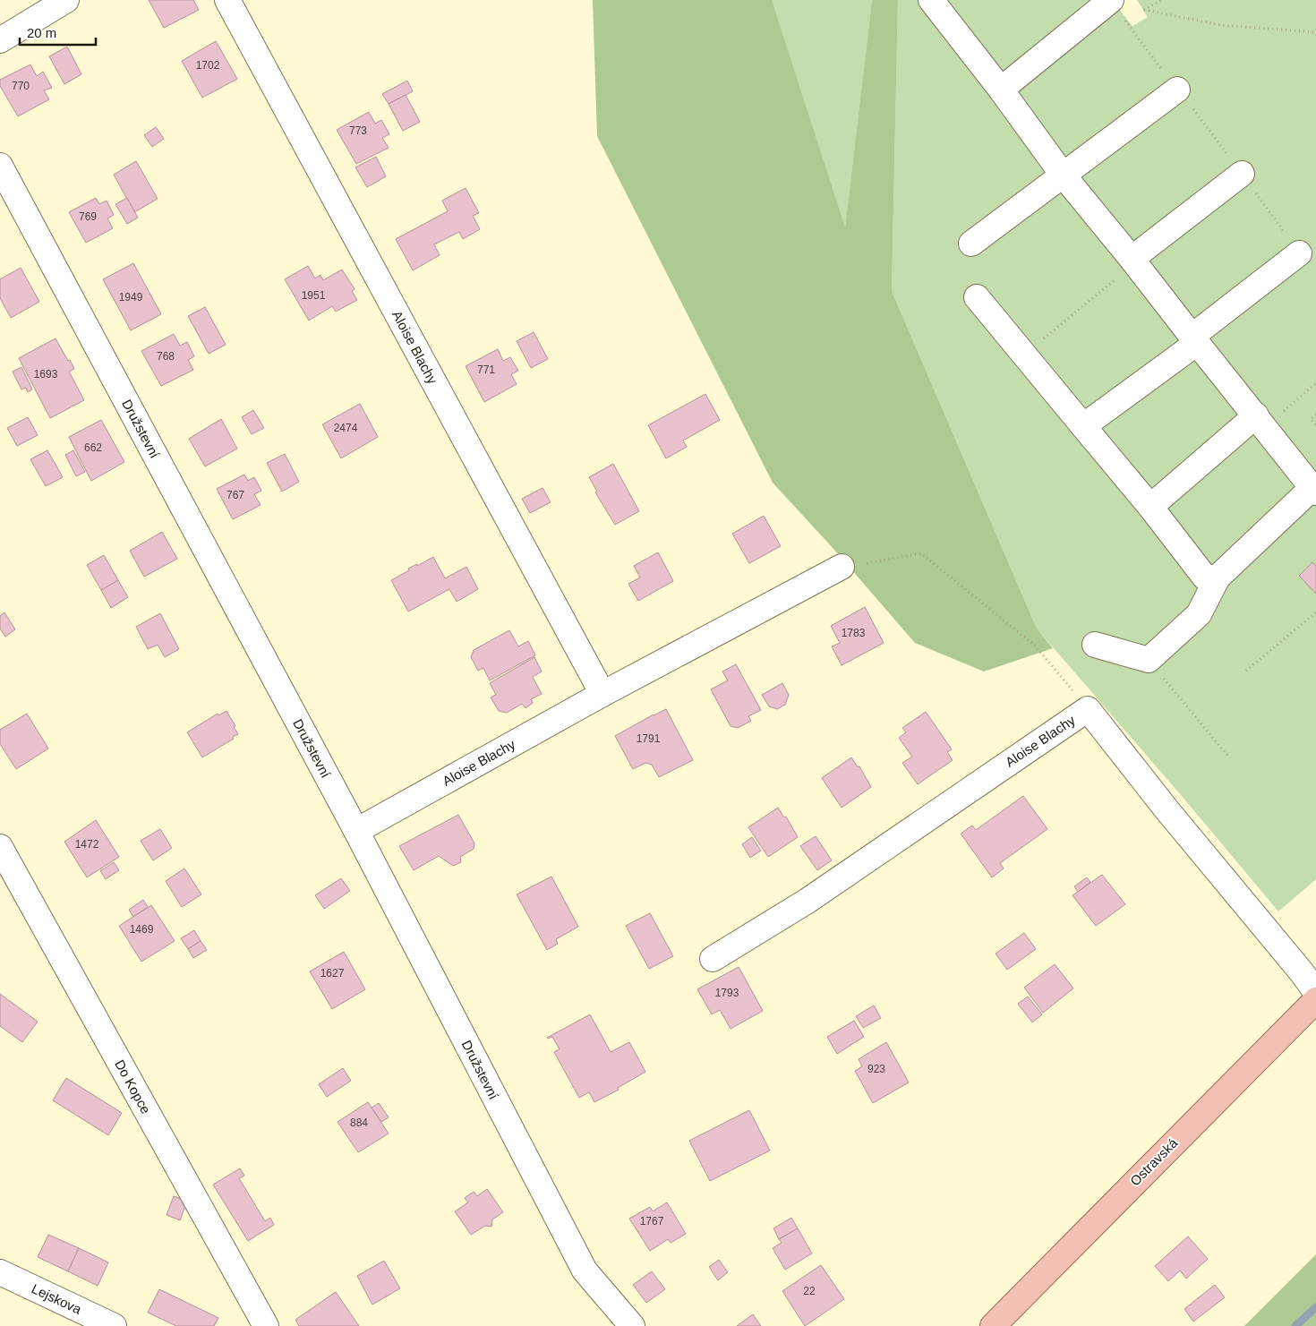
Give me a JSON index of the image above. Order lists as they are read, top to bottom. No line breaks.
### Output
{"streets":{"main road":["Ostravská"],"street":["Aloise Blachy","Družstevní","Do Kopce","Lejskova"]},"crossings":[["Aloise Blachy","Družstevní"]],"house_numbers":["1702","770","773","769","1951","1949","768","771","1693","2474","662","767","1783","1791","1472","1469","1627","1793","923","884","1767","22"],"scale_bar":"20 m"}
